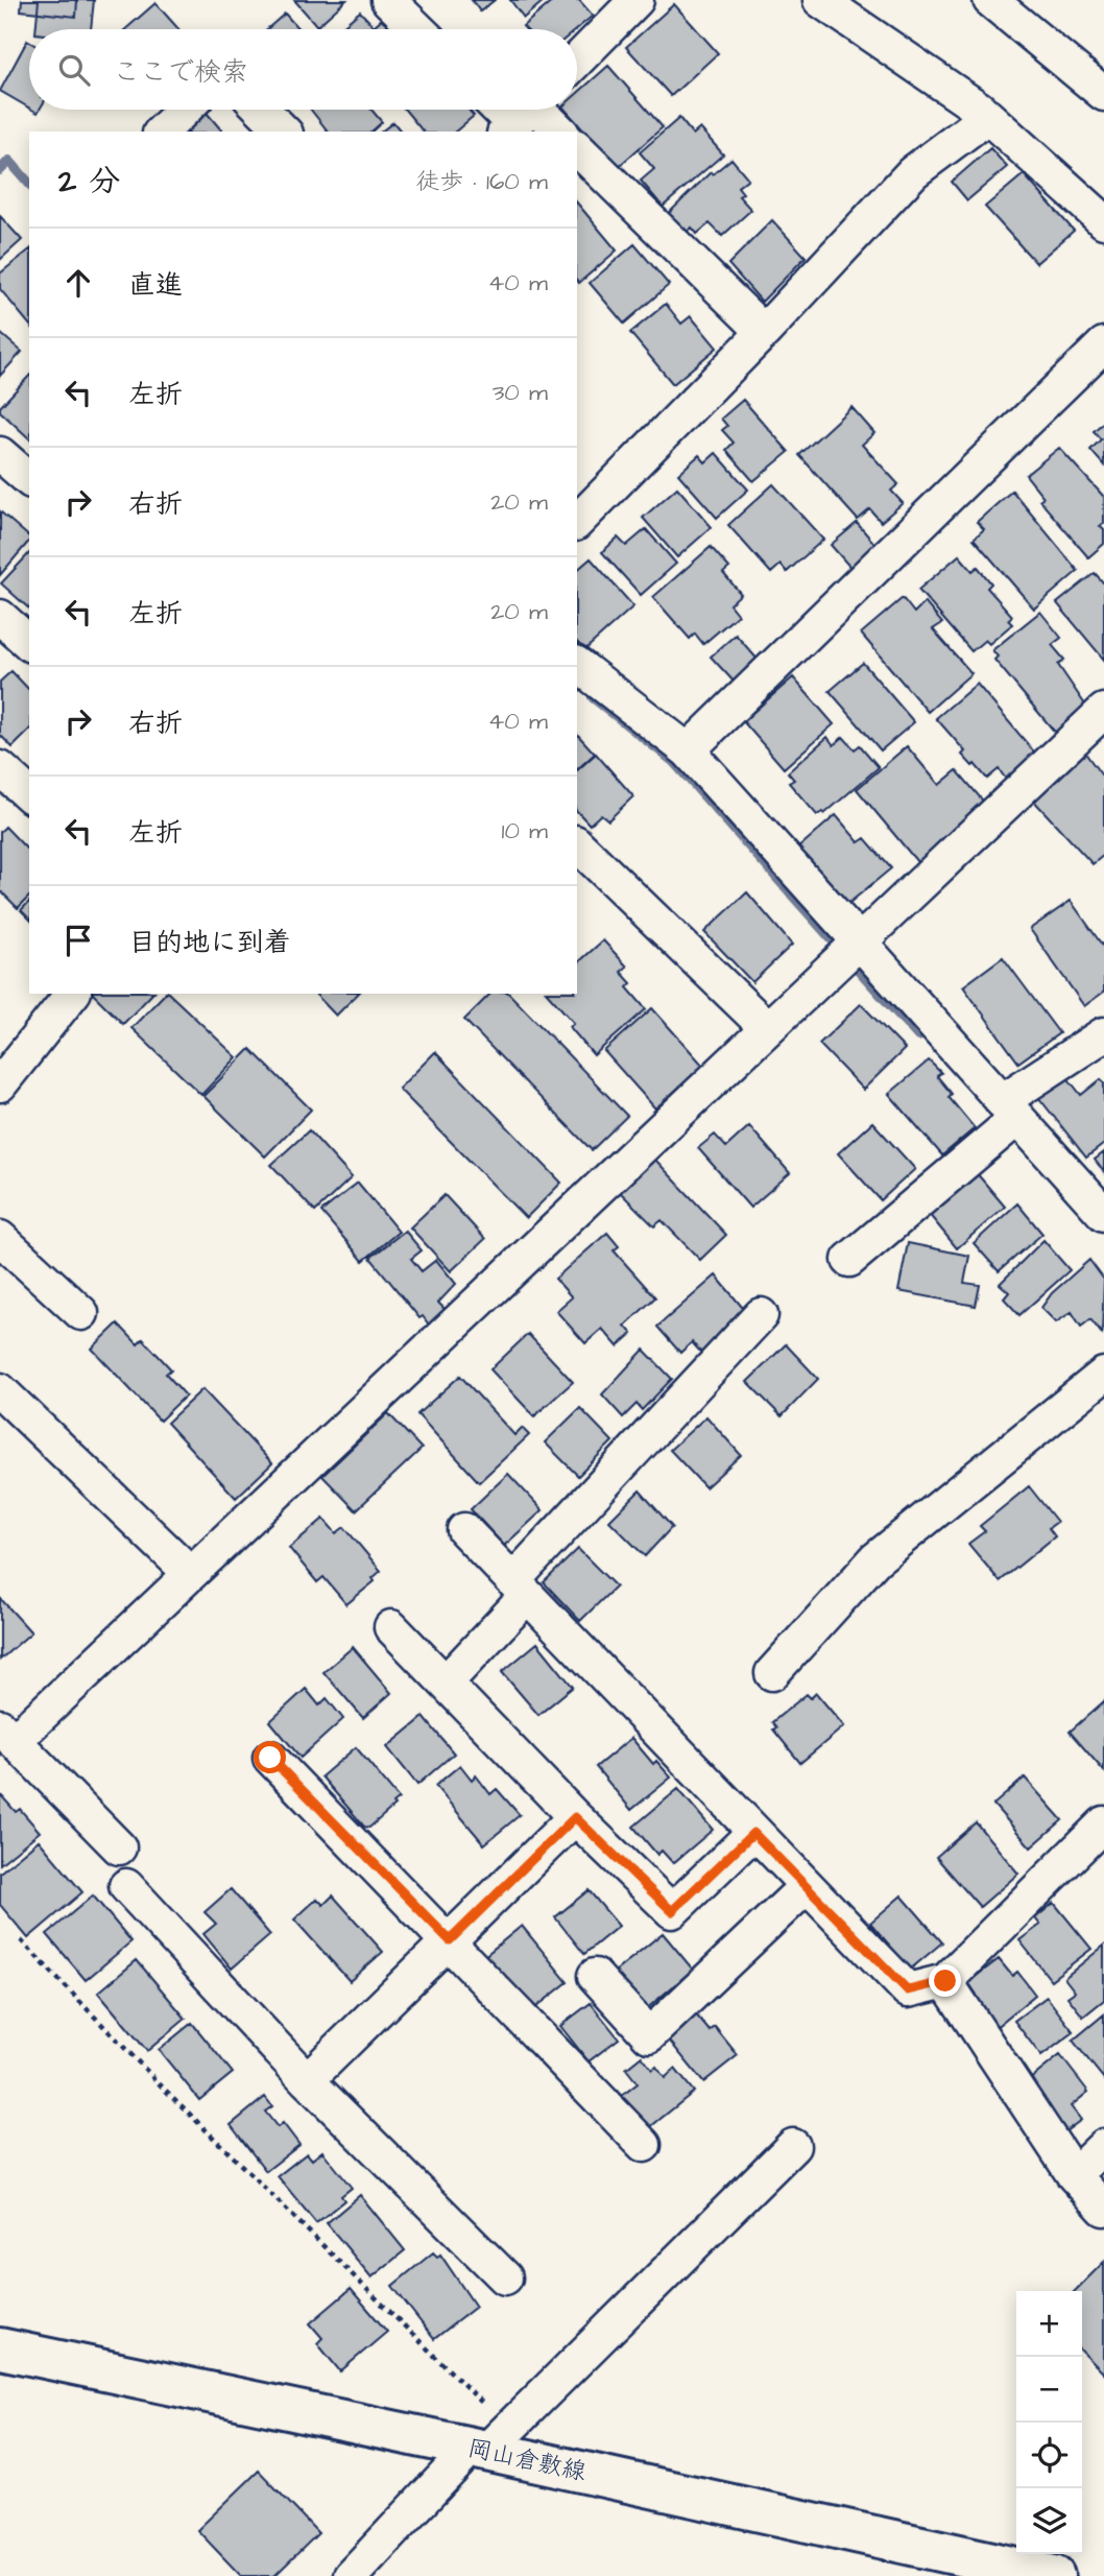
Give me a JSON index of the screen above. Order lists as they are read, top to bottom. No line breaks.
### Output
{"streets":{"main road":["岡山倉敷線"]},"page":{"search":"ここで検索","heading":["2 分","徒歩 · 160 m"],"list":[["直進","40 m"],["左折","30 m"],["右折","20 m"],["左折","20 m"],["右折","40 m"],["左折","10 m"],"目的地に到着"],"map_buttons":["+","−"]}}
